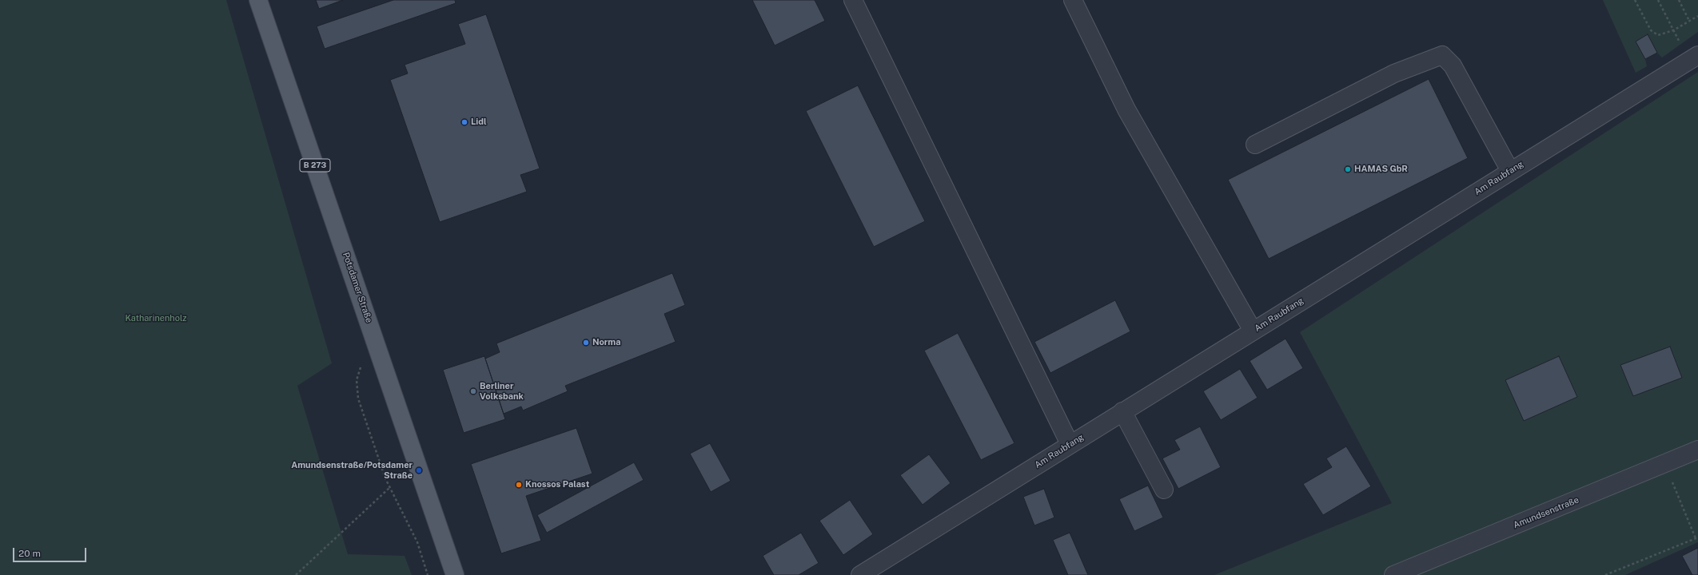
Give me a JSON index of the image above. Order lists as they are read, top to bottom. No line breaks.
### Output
{"streets":{"main road":["B 273","Potsdamer Straße"],"street":["Am Raubfang","Amundsenstraße"]},"parks":["Katharinenholz"],"places":["Lidl","HAMAS GbR","Norma","Berliner Volksbank","Amundsenstraße/Potsdamer Straße","Knossos Palast"],"scale_bar":"20 m"}
